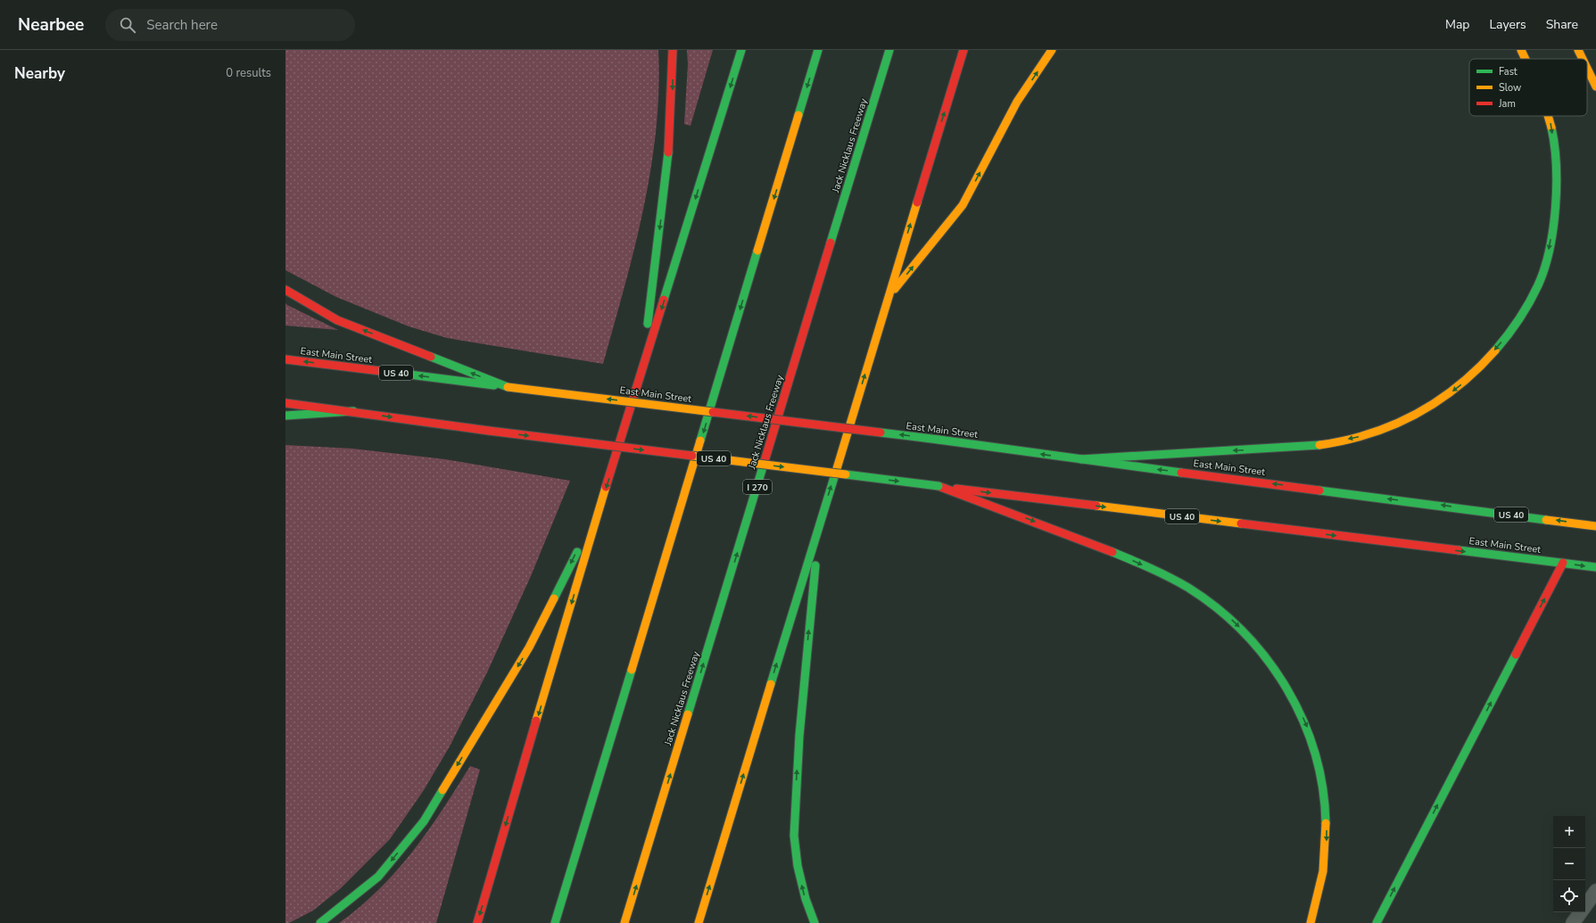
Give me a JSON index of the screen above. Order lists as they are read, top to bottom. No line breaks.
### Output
{"streets":{"main road":["Jack Nicklaus Freeway","East Main Street","US 40","I 270"]},"legend":["Fast","Slow","Jam"],"page":{"header":"Nearbee","search":"Search here","nav":["Map","Layers","Share"],"heading":["Nearby","0 results"],"map_buttons":["+","−"]}}
